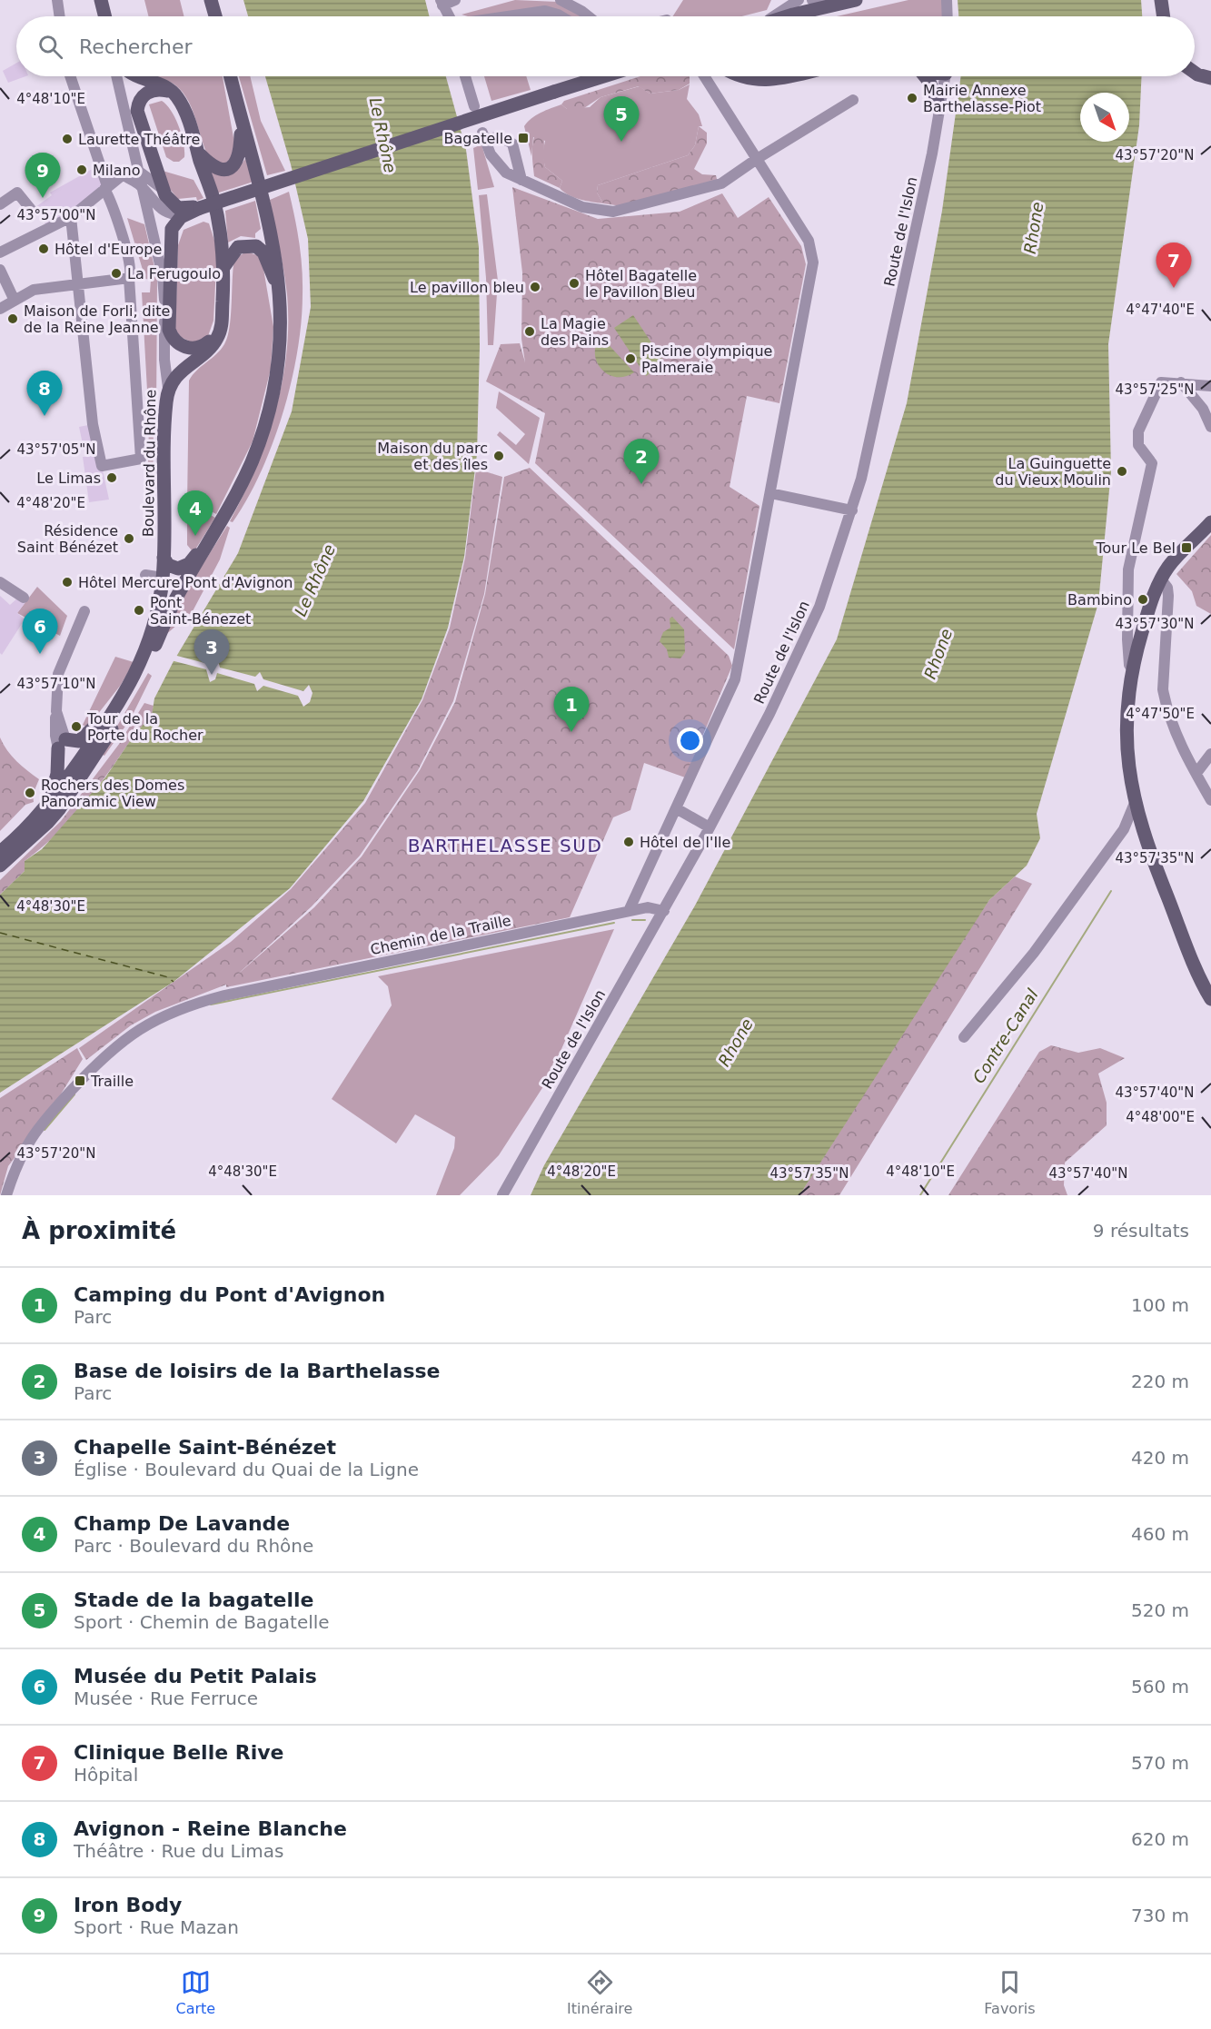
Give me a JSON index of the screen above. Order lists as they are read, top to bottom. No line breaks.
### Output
{"streets":{"main road":["Boulevard du Rhône"],"street":["Route de l'Islon","Chemin de la Traille"]},"crossings":[["Route de l'Islon","Chemin de la Traille"]],"districts":["BARTHELASSE SUD"],"water":["Le Rhône","Rhone","Contre-Canal"],"places":{"other":["Mairie Annexe Barthelasse-Piot","Laurette Théâtre","Milano","Hôtel d'Europe","La Ferugoulo","Hôtel Bagatelle le Pavillon Bleu","Le pavillon bleu","Maison de Forli, dite de la Reine Jeanne","La Magie des Pains","Piscine olympique Palmeraie","Maison du parc et des îles","La Guinguette du Vieux Moulin","Le Limas","Résidence Saint Bénézet","Hôtel Mercure Pont d'Avignon","Bambino","Pont Saint-Bénezet","Tour de la Porte du Rocher","Rochers des Domes Panoramic View","Hôtel de l'Ile"],"transit":["Bagatelle","Tour Le Bel","Traille"]},"north":"bottom right","page":{"search":"Rechercher","pins":["5","9","7","8","2","4","6","3","1"],"heading":["À proximité","9 résultats"],"list":[{"mark":"1","name":"Camping du Pont d'Avignon","note":"Parc","value":"100 m"},{"mark":"2","name":"Base de loisirs de la Barthelasse","note":"Parc","value":"220 m"},{"mark":"3","name":"Chapelle Saint-Bénézet","note":"Église · Boulevard du Quai de la Ligne","value":"420 m"},{"mark":"4","name":"Champ De Lavande","note":"Parc · Boulevard du Rhône","value":"460 m"},{"mark":"5","name":"Stade de la bagatelle","note":"Sport · Chemin de Bagatelle","value":"520 m"},{"mark":"6","name":"Musée du Petit Palais","note":"Musée · Rue Ferruce","value":"560 m"},{"mark":"7","name":"Clinique Belle Rive","note":"Hôpital","value":"570 m"},{"mark":"8","name":"Avignon - Reine Blanche","note":"Théâtre · Rue du Limas","value":"620 m"},{"mark":"9","name":"Iron Body","note":"Sport · Rue Mazan","value":"730 m"}],"nav":["Carte","Itinéraire","Favoris"]},"coordinates":["4°48'10\"E","43°57'20\"N","43°57'00\"N","4°47'40\"E","43°57'25\"N","43°57'05\"N","4°48'20\"E","43°57'30\"N","43°57'10\"N","4°47'50\"E","43°57'35\"N","4°48'30\"E","43°57'40\"N","4°48'00\"E"]}
